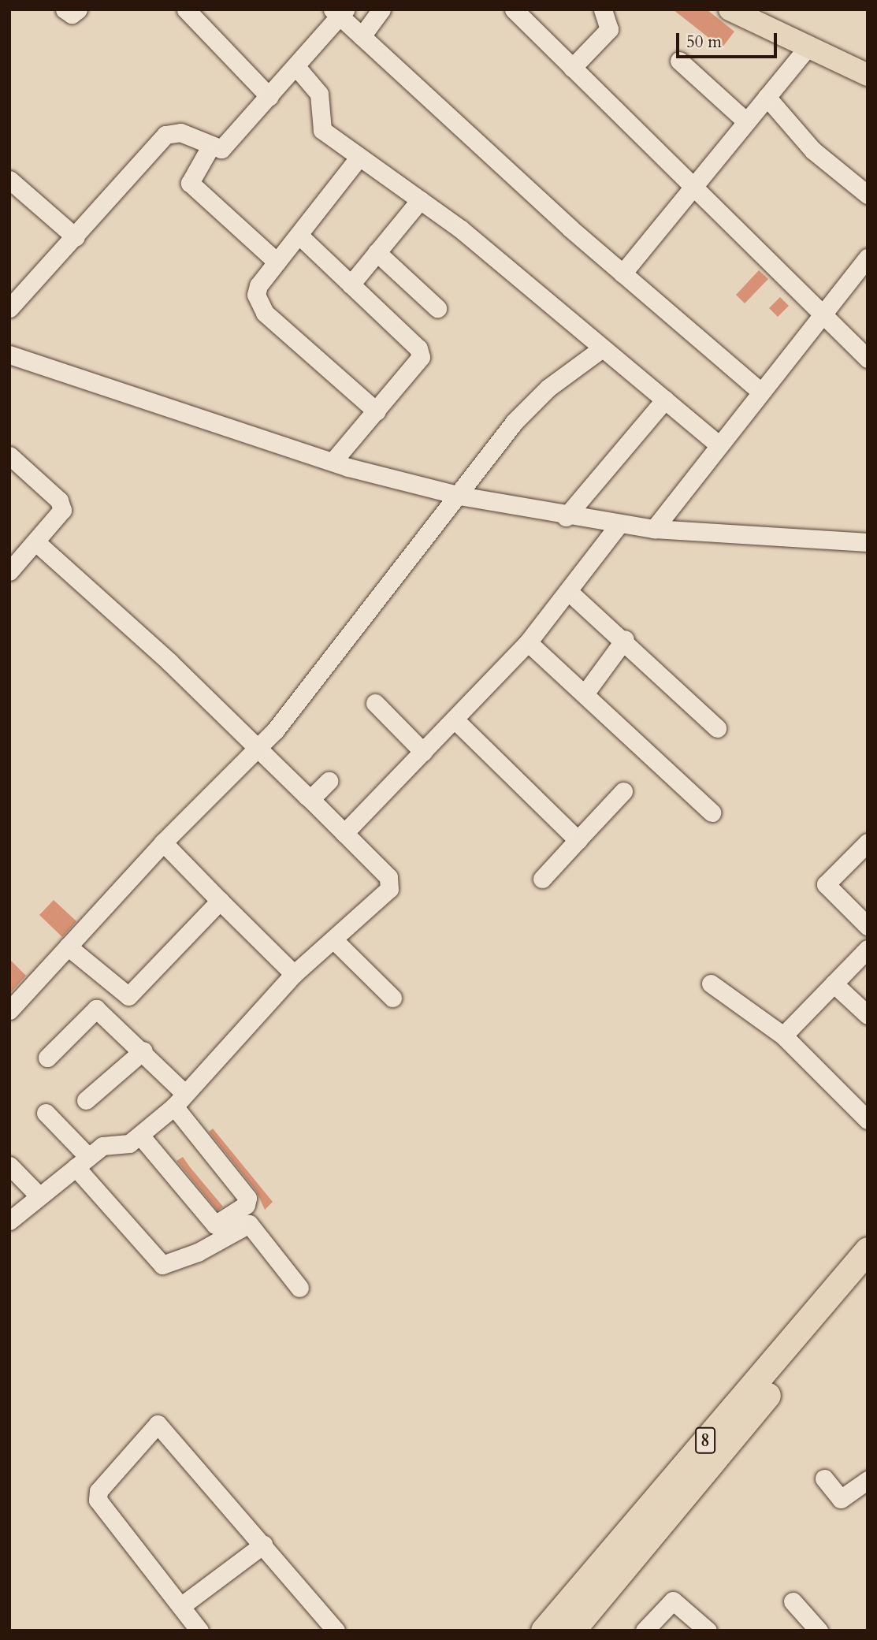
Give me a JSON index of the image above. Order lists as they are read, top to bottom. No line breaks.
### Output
{"streets":{"highway":["8"]},"scale_bar":"50 m"}
